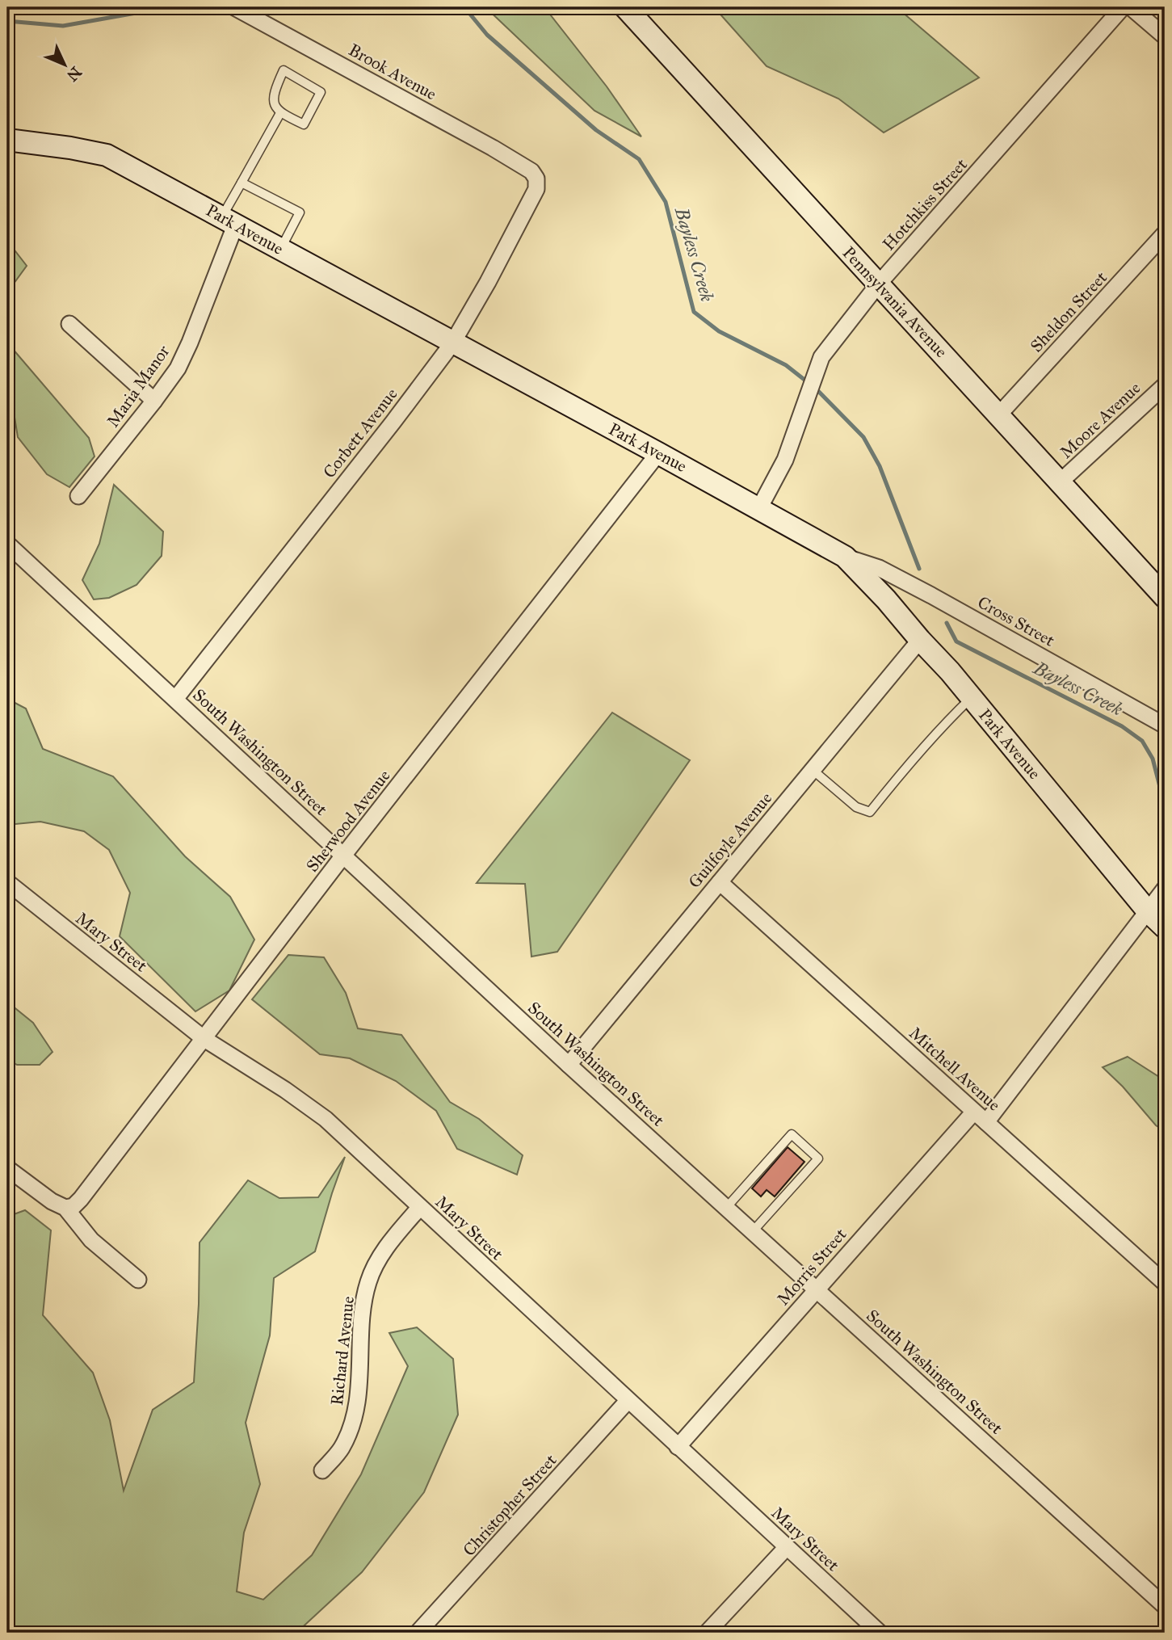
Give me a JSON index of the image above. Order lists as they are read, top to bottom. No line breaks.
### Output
{"streets":{"street":["Brook Avenue","Hotchkiss Street","Park Avenue","Pennsylvania Avenue","Sheldon Street","Maria Manor","Moore Avenue","Corbett Avenue","Cross Street","South Washington Street","Sherwood Avenue","Guilfoyle Avenue","Mary Street","Mitchell Avenue","Morris Street","Richard Avenue","Christopher Street"]},"crossings":[["Brook Avenue","Corbett Avenue"],["Hotchkiss Street","Park Avenue"],["Hotchkiss Street","Pennsylvania Avenue"],["Park Avenue","Maria Manor"],["Park Avenue","Corbett Avenue"],["Park Avenue","Cross Street"],["Park Avenue","Sherwood Avenue"],["Park Avenue","Guilfoyle Avenue"],["Park Avenue","Morris Street"],["Pennsylvania Avenue","Sheldon Street"],["Pennsylvania Avenue","Moore Avenue"],["Corbett Avenue","South Washington Street"],["South Washington Street","Sherwood Avenue"],["South Washington Street","Guilfoyle Avenue"],["South Washington Street","Morris Street"],["Sherwood Avenue","Mary Street"],["Guilfoyle Avenue","Mitchell Avenue"],["Mary Street","Morris Street"],["Mary Street","Richard Avenue"],["Mary Street","Christopher Street"],["Mitchell Avenue","Morris Street"]],"water":["Bayless Creek"],"north":"bottom right"}
